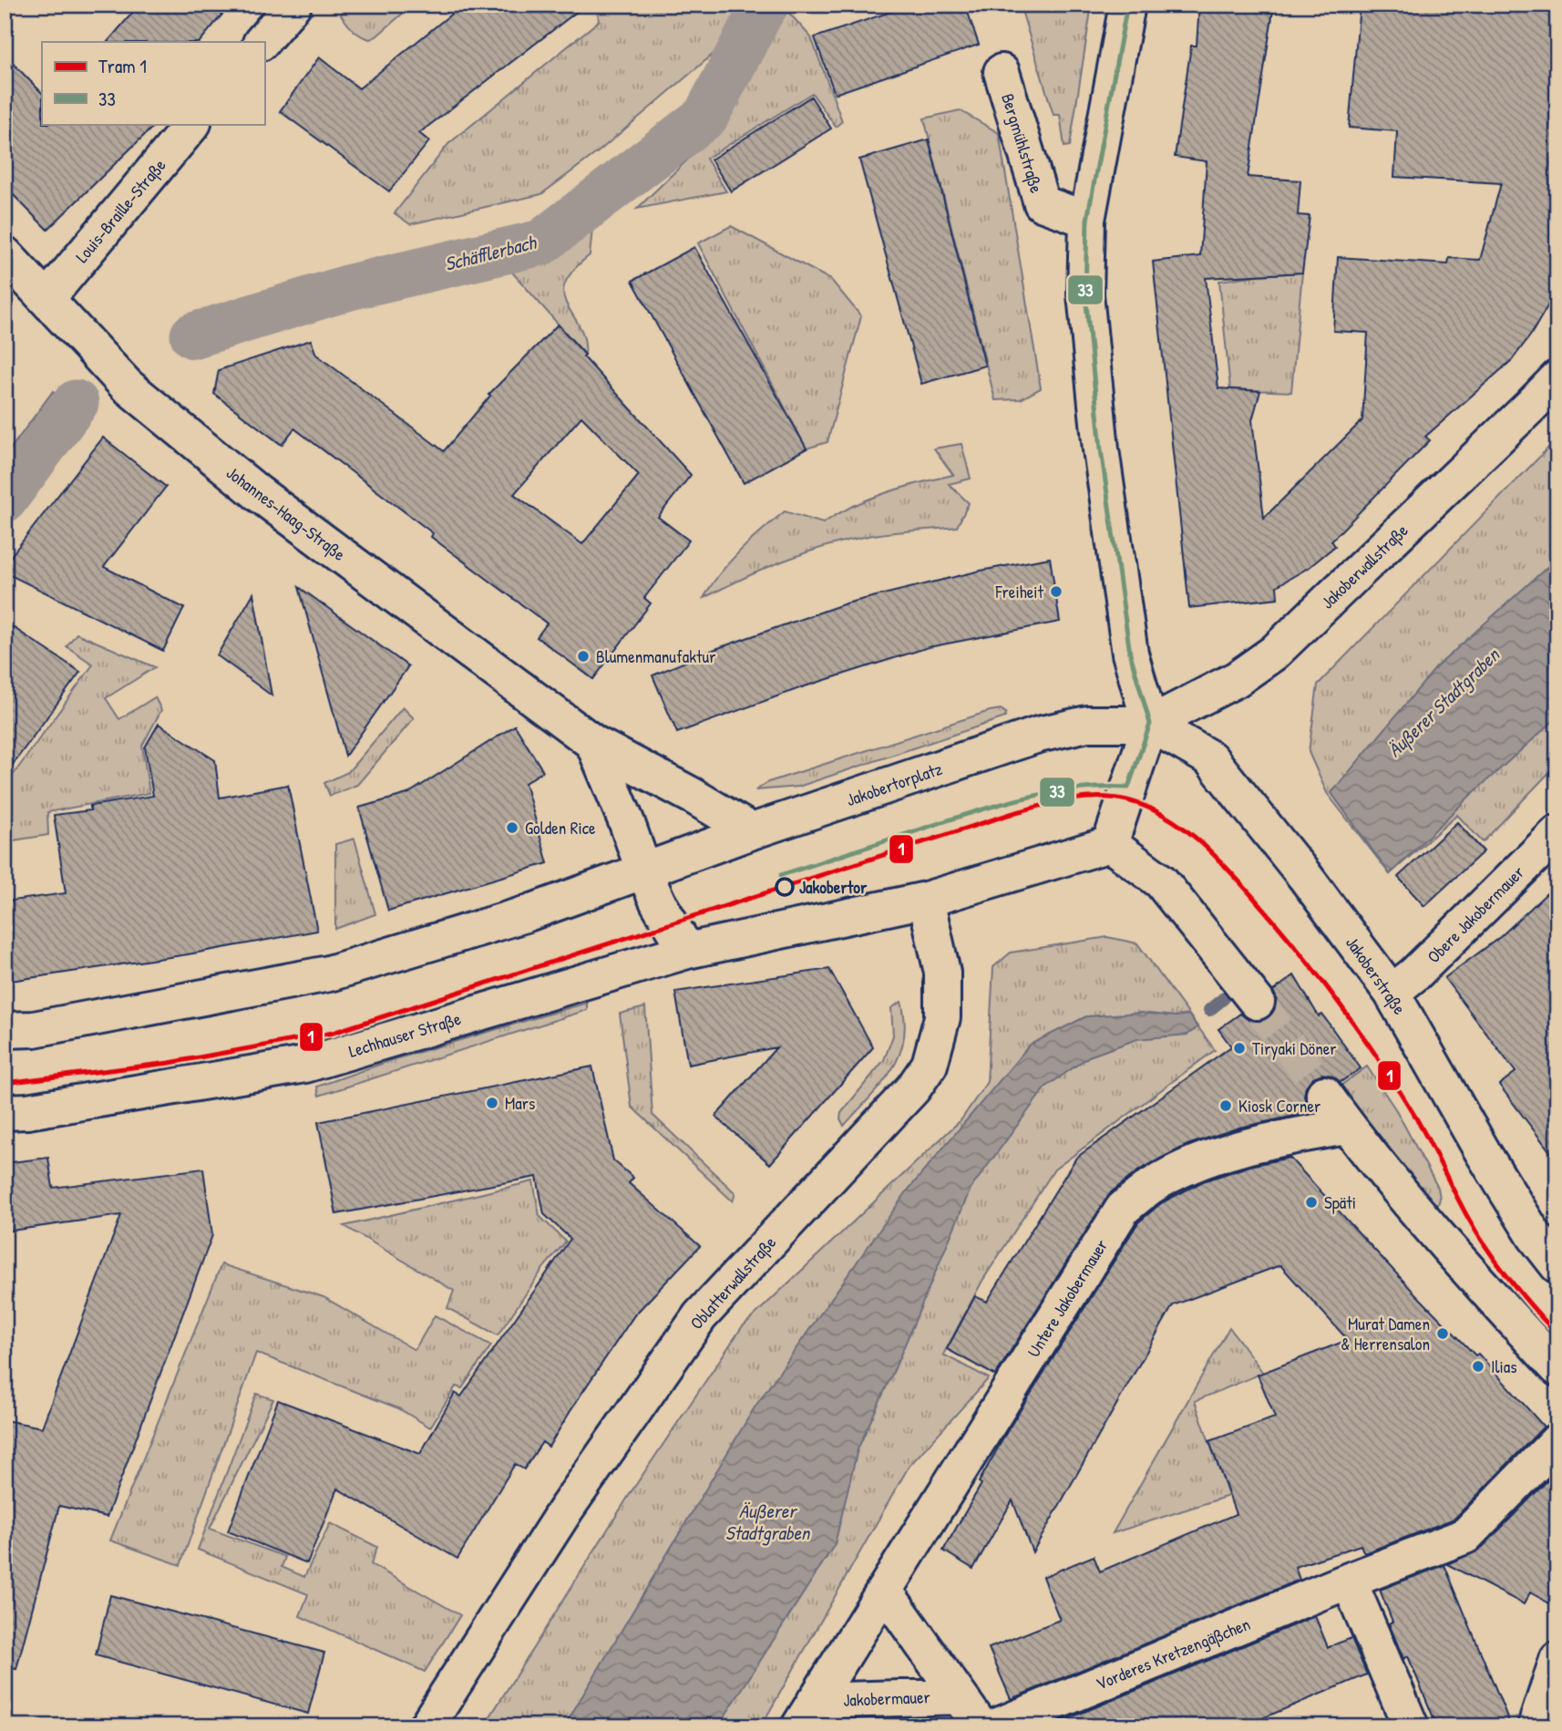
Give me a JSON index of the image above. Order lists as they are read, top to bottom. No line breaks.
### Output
{"streets":{"street":["Bergmühlstraße","Louis-Braille-Straße","Johannes-Haag-Straße","Jakoberwallstraße","Jakobertorplatz","Obere Jakobermauer","Jakoberstraße","Lechhauser Straße","Oblatterwallstraße","Untere Jakobermauer","Vorderes Kretzengäßchen","Jakobermauer"]},"crossings":[["Louis-Braille-Straße","Johannes-Haag-Straße"],["Johannes-Haag-Straße","Jakobertorplatz"],["Jakoberwallstraße","Jakobertorplatz"],["Jakoberwallstraße","Jakoberstraße"],["Jakobertorplatz","Jakoberstraße"],["Obere Jakobermauer","Jakoberstraße"],["Untere Jakobermauer","Jakobermauer"]],"water":["Schäfflerbach","Äußerer Stadtgraben"],"places":["Freiheit","Blumenmanufaktur","Golden Rice","Jakobertor","Tiryaki Döner","Mars","Kiosk Corner","Späti","Murat Damen & Herrensalon","Ilias"],"lines":["transit line 33","tram line 1"],"legend":["Tram 1","33"]}
